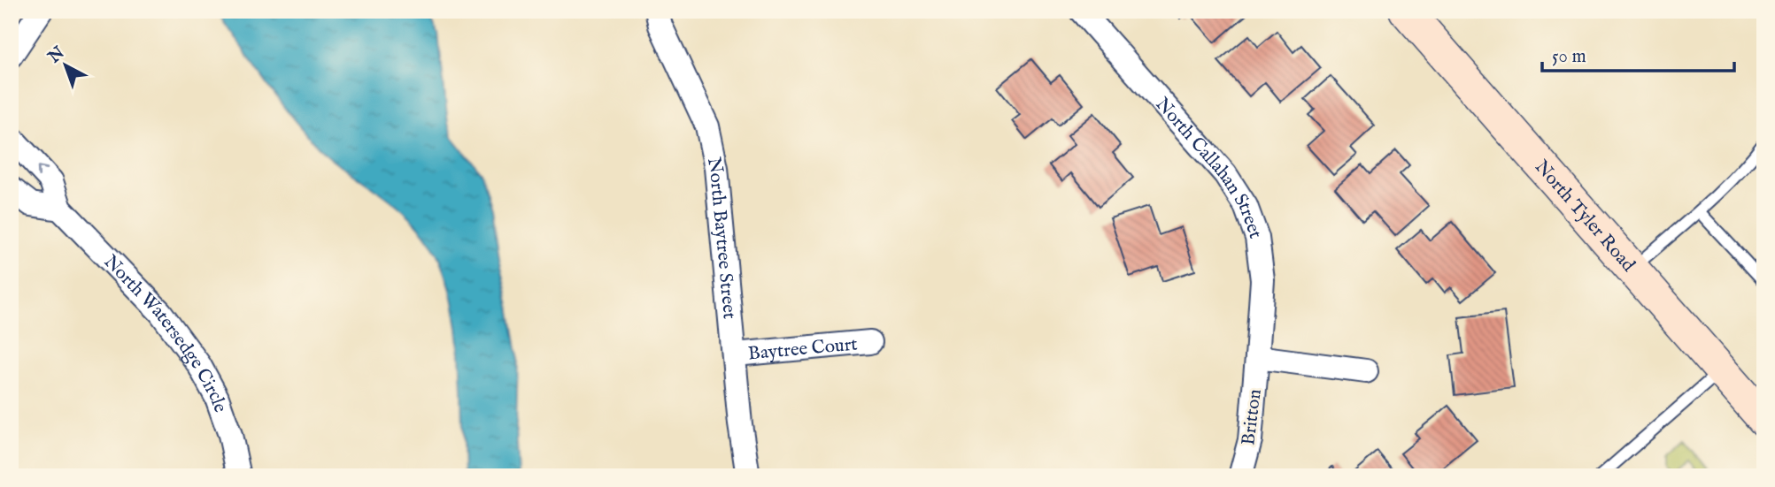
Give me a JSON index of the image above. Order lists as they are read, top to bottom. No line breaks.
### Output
{"streets":{"main road":["North Tyler Road"],"street":["North Callahan Street","North Baytree Street","North Watersedge Circle","Baytree Court","Britton"]},"crossings":[["North Callahan Street","Britton"],["North Baytree Street","Baytree Court"]],"scale_bar":"50 m","north":"top left"}
